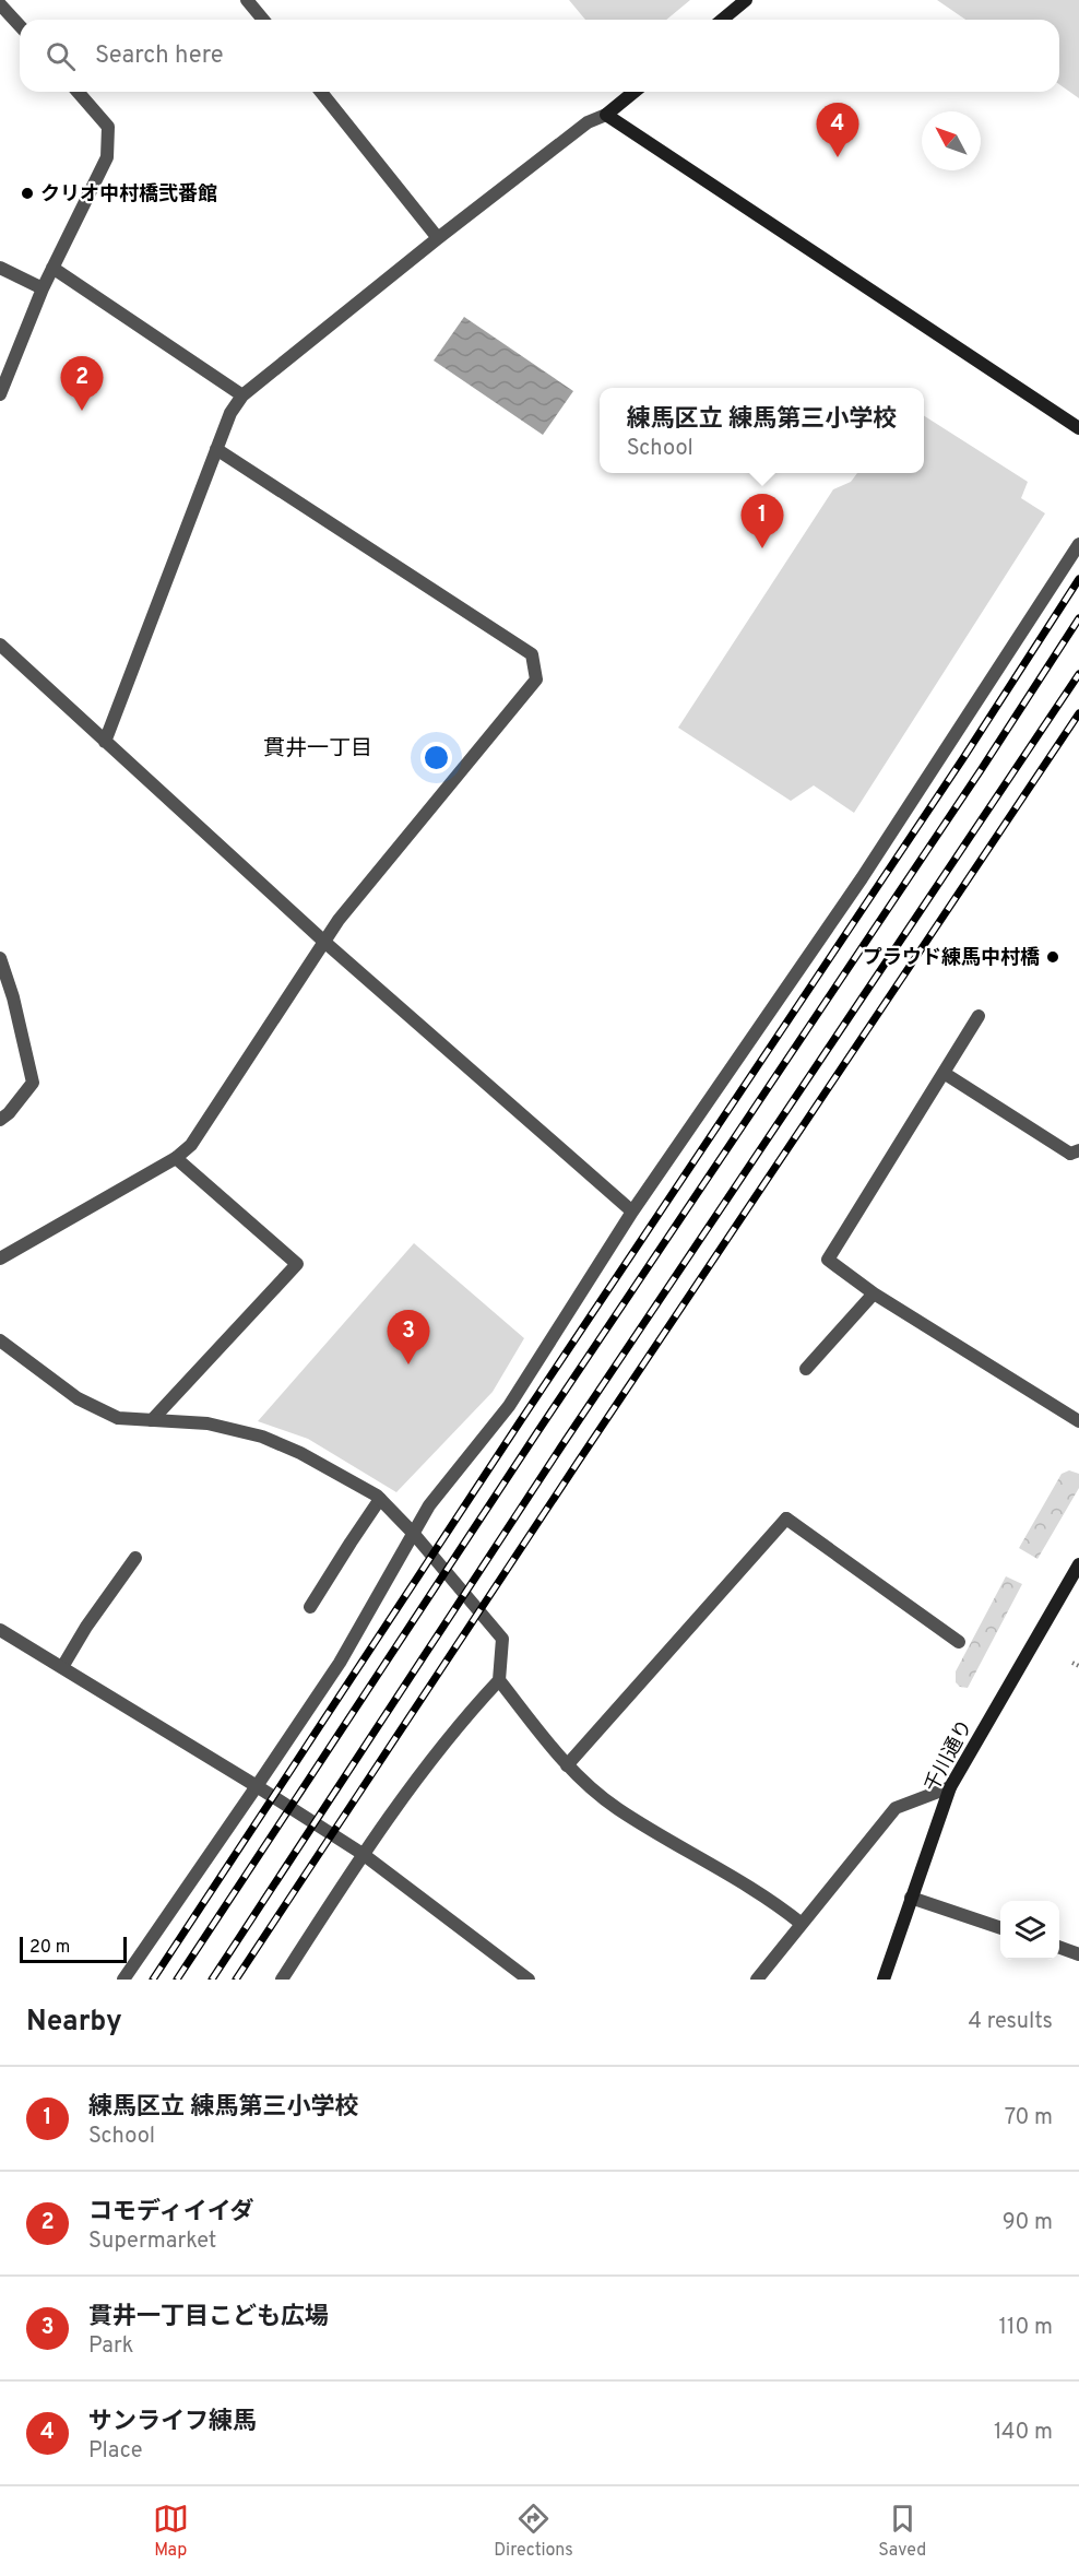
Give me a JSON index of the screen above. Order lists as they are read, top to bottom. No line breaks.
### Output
{"streets":{"street":["千川通り"]},"districts":["貫井一丁目"],"places":["クリオ中村橋弐番館","プラウド練馬中村橋"],"scale_bar":"20 m","north":"top left","page":{"search":"Search here","pins":["4","2","1","3"],"popup":["練馬区立 練馬第三小学校","School"],"scale":"20 m","heading":["Nearby","4 results"],"list":[{"mark":"1","name":"練馬区立 練馬第三小学校","note":"School","value":"70 m"},{"mark":"2","name":"コモディイイダ","note":"Supermarket","value":"90 m"},{"mark":"3","name":"貫井一丁目こども広場","note":"Park","value":"110 m"},{"mark":"4","name":"サンライフ練馬","note":"Place","value":"140 m"}],"nav":["Map","Directions","Saved"]}}
